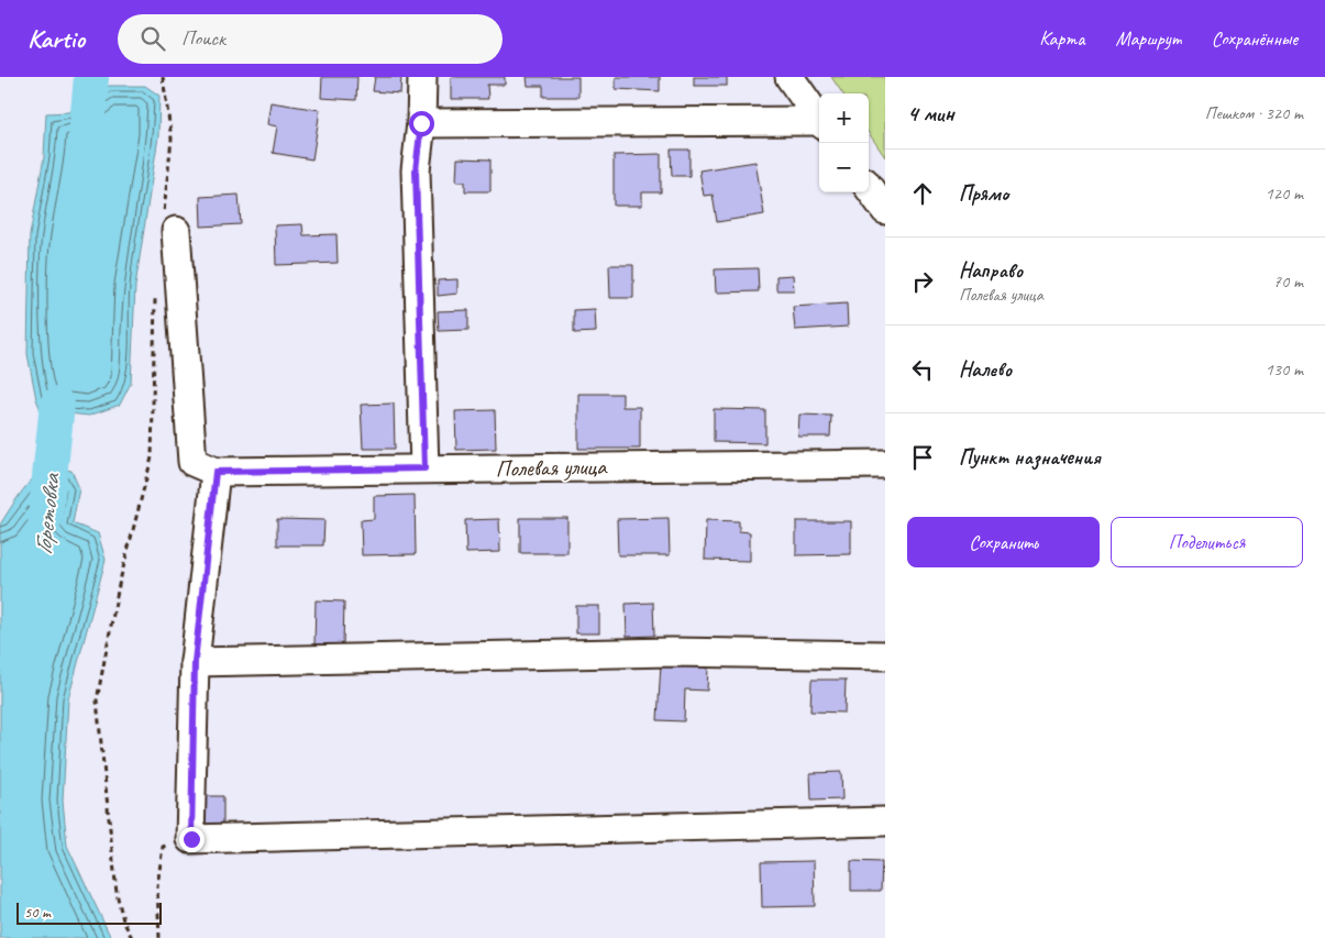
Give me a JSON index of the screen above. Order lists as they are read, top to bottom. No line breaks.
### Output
{"streets":{"street":["Полевая улица"]},"water":["Горетовка"],"scale_bar":"50 m","page":{"header":"Kartio","search":"Поиск","nav":["Карта","Маршрут","Сохранённые"],"heading":["4 мин","Пешком · 320 m"],"map_buttons":["+","−"],"list":[["Прямо","120 m"],["Направо","Полевая улица","70 m"],["Налево","130 m"],"Пункт назначения"],"buttons":["Сохранить","Поделиться"],"scale":"50 m"}}
